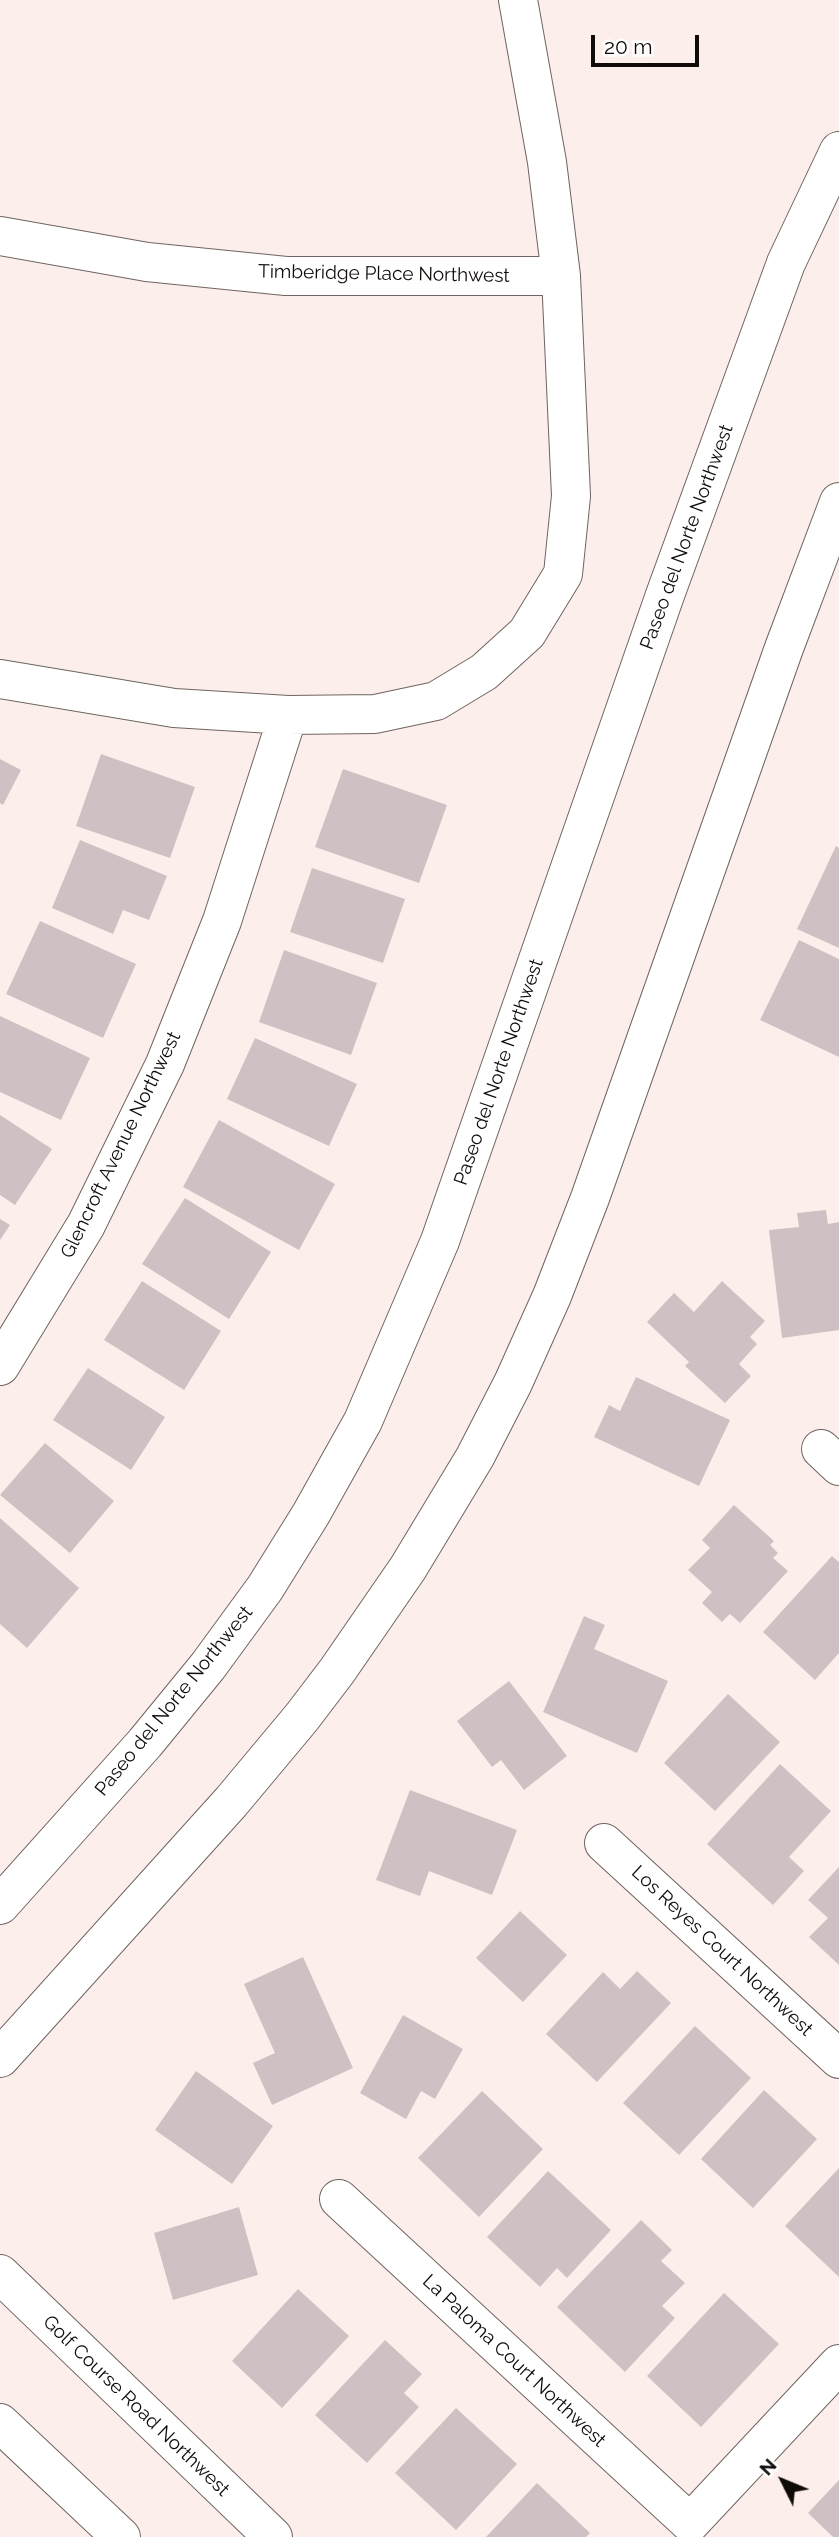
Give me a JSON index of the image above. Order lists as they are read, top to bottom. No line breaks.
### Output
{"streets":{"main road":["Timberidge Place Northwest","Paseo del Norte Northwest","Glencroft Avenue Northwest","Los Reyes Court Northwest","La Paloma Court Northwest","Golf Course Road Northwest"]},"scale_bar":"20 m","north":"top left"}
